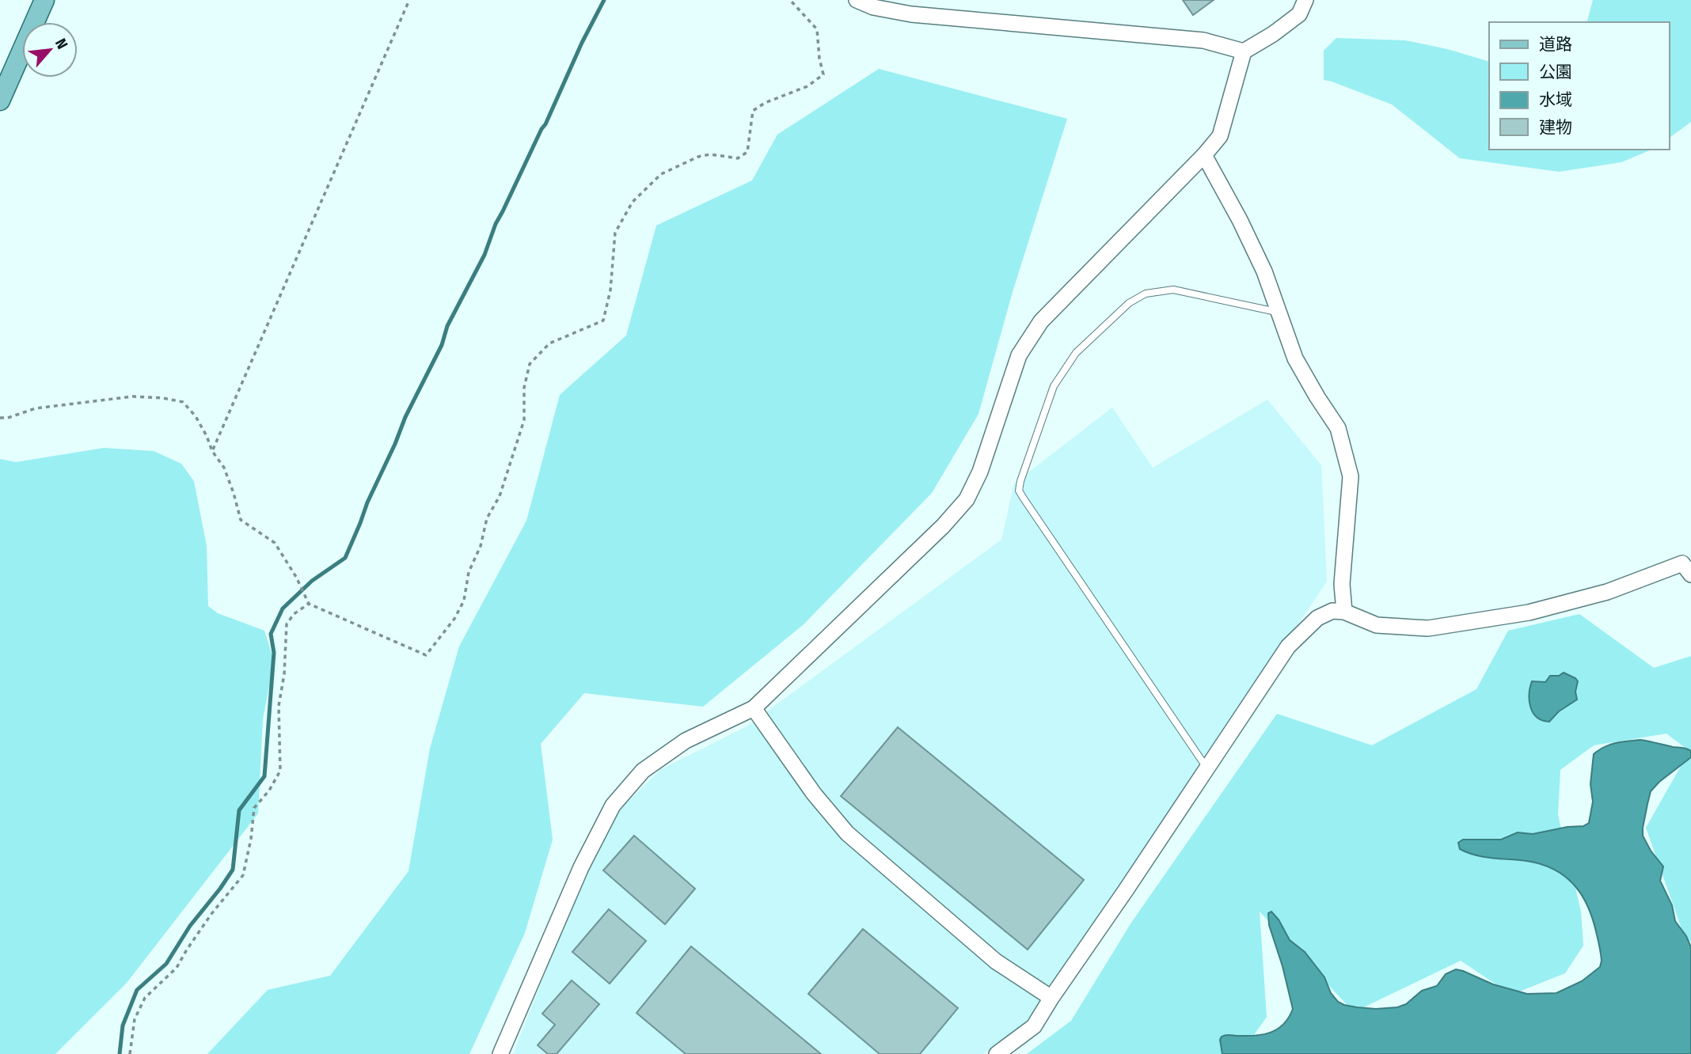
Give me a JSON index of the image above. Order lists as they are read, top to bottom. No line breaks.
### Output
{"legend":["道路","公園","水域","建物"],"north":"top right"}
